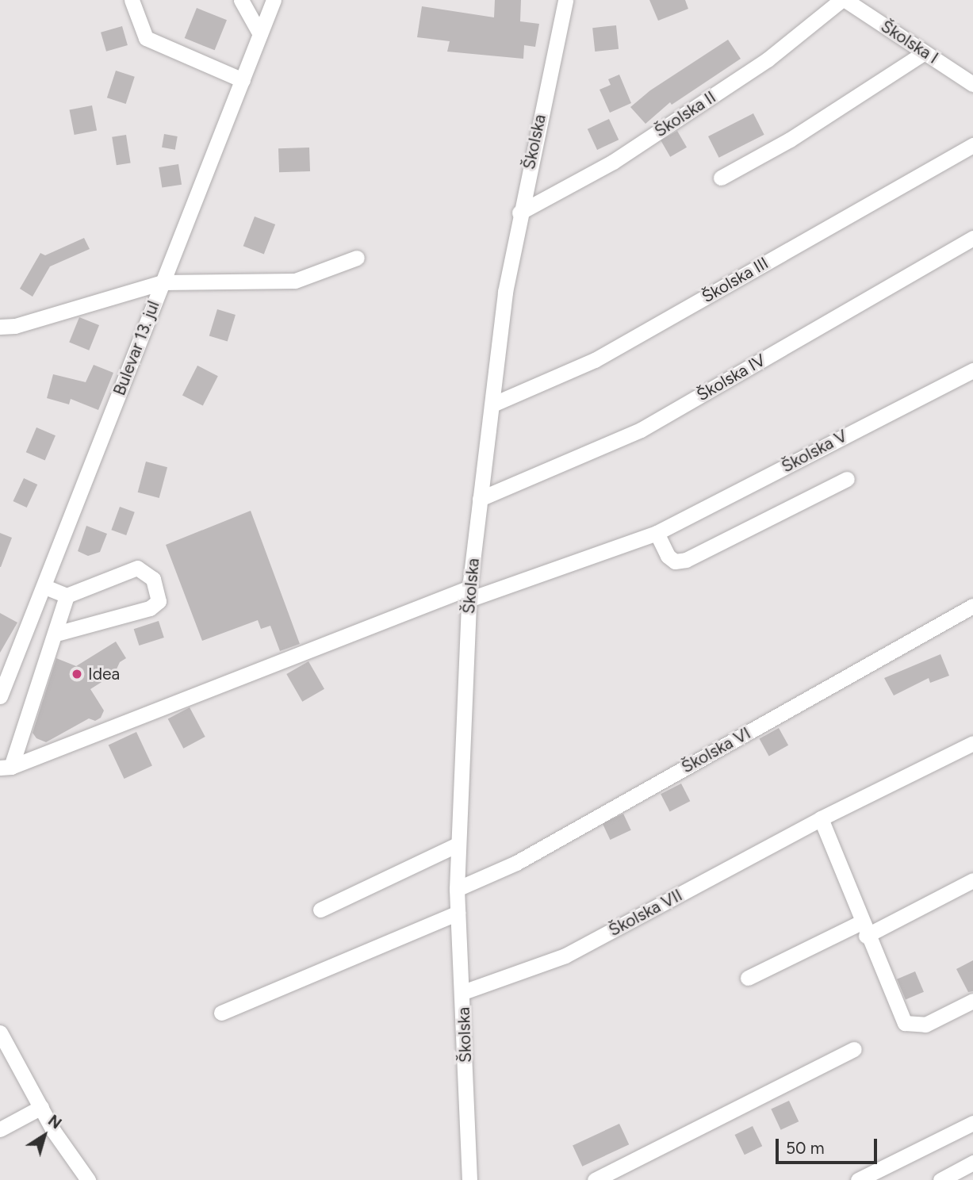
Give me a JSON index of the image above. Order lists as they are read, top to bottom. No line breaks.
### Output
{"streets":{"street":["Školska I","Školska II","Školska","Školska III","Bulevar 13. jul","Školska IV","Školska V","Školska VI","Školska VII"]},"crossings":[["Školska II","Školska"],["Školska","Školska III"],["Školska","Školska IV"],["Školska","Školska V"],["Školska","Školska VI"],["Školska","Školska VII"]],"places":["Idea"],"scale_bar":"50 m","north":"top right"}
